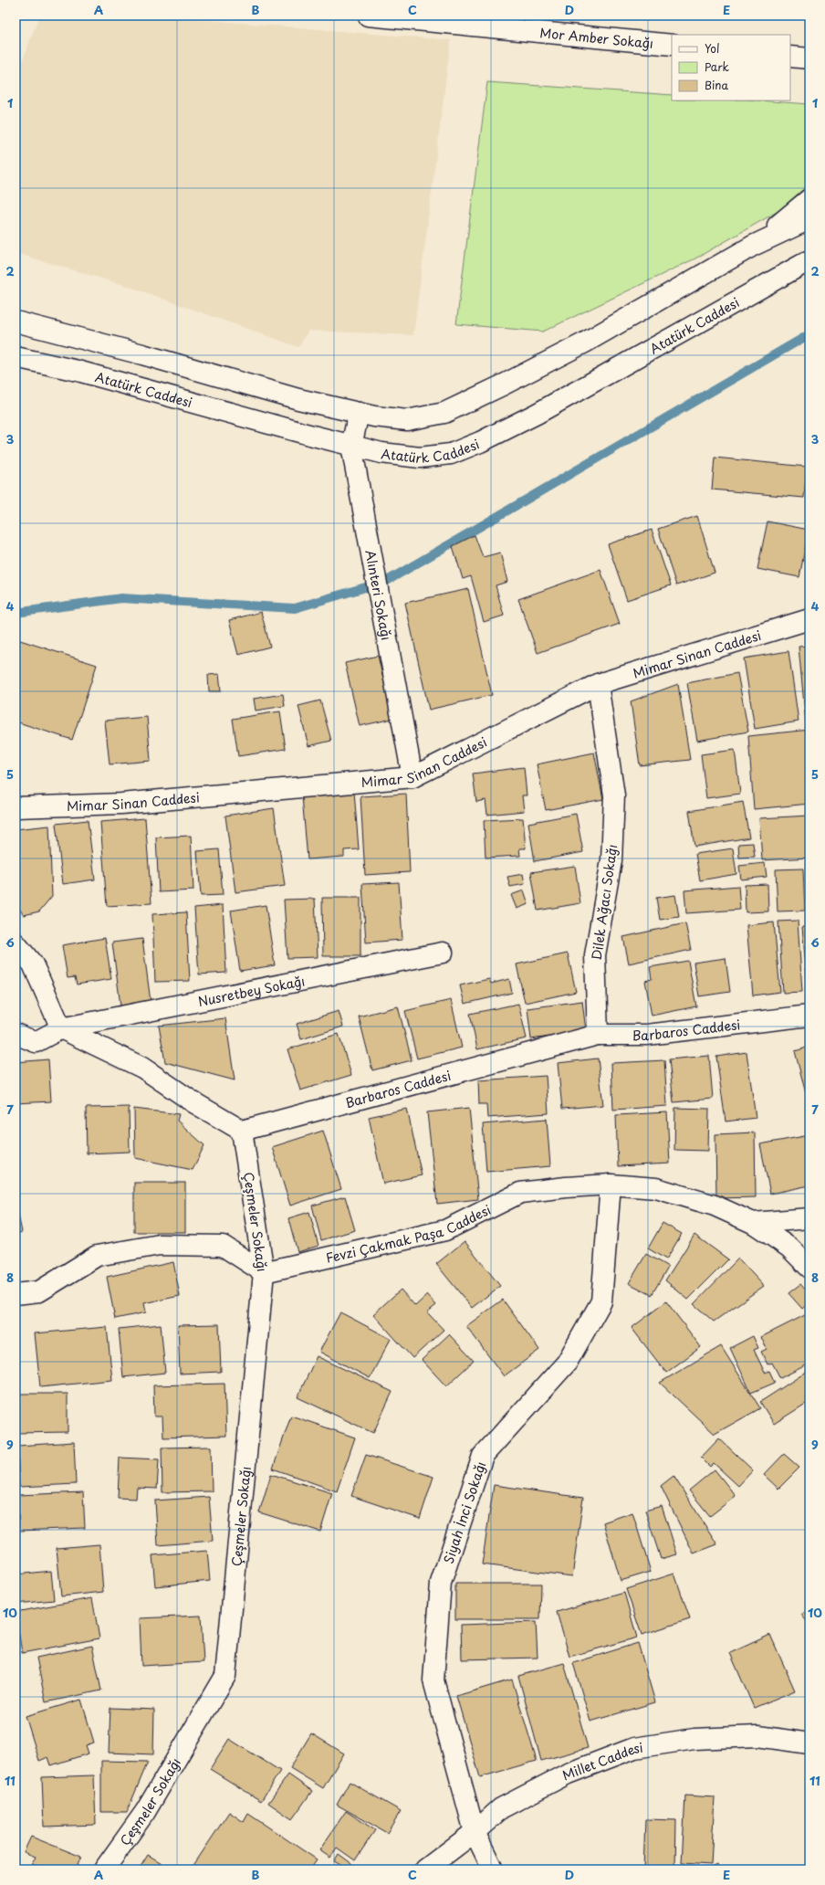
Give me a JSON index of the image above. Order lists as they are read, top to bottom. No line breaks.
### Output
{"streets":{"street":["Mor Amber Sokağı","Atatürk Caddesi","Alınteri Sokağı","Mimar Sinan Caddesi","Dilek Ağacı Sokağı","Nusretbey Sokağı","Barbaros Caddesi","Çeşmeler Sokağı","Fevzi Çakmak Paşa Caddesi","Siyah İnci Sokağı","Millet Caddesi"]},"crossings":[["Atatürk Caddesi","Alınteri Sokağı"],["Alınteri Sokağı","Mimar Sinan Caddesi"],["Mimar Sinan Caddesi","Dilek Ağacı Sokağı"],["Dilek Ağacı Sokağı","Barbaros Caddesi"],["Barbaros Caddesi","Çeşmeler Sokağı"],["Çeşmeler Sokağı","Fevzi Çakmak Paşa Caddesi"],["Fevzi Çakmak Paşa Caddesi","Siyah İnci Sokağı"],["Siyah İnci Sokağı","Millet Caddesi"]],"legend":["Yol","Park","Bina"],"grid":{"columns":["A","B","C","D","E"],"rows":["1","2","3","4","5","6","7","8","9","10","11"]}}
